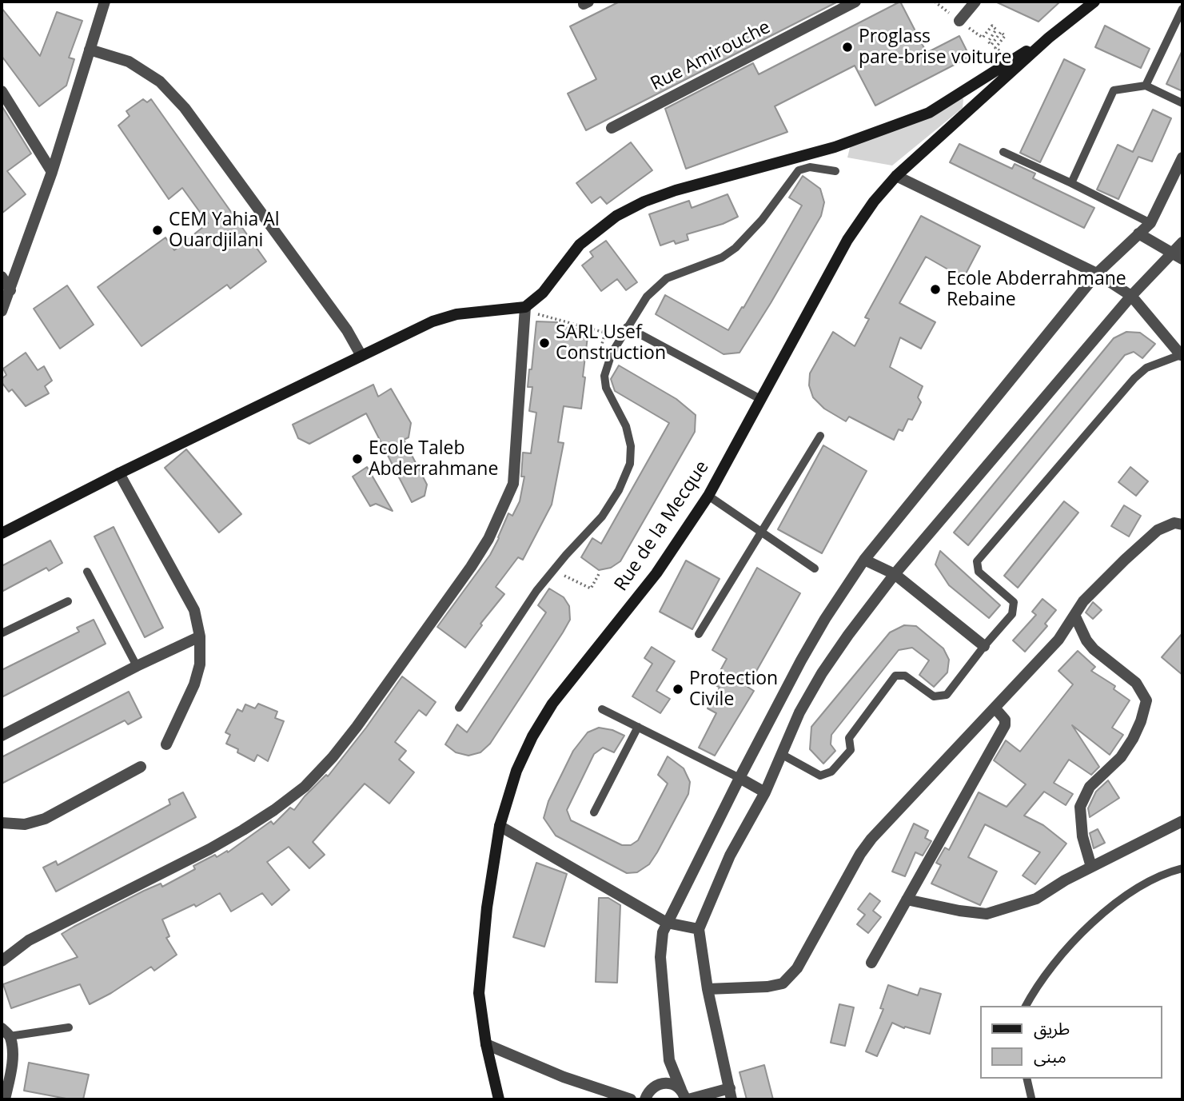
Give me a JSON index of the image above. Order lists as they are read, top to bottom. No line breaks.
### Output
{"streets":{"street":["Rue Amirouche","Rue de la Mecque"]},"places":["Proglass pare-brise voiture","CEM Yahia Al Ouardjilani","Ecole Abderrahmane Rebaine","SARL Usef Construction","Ecole Taleb Abderrahmane","Protection Civile"],"legend":["طريق","مبنى"]}
